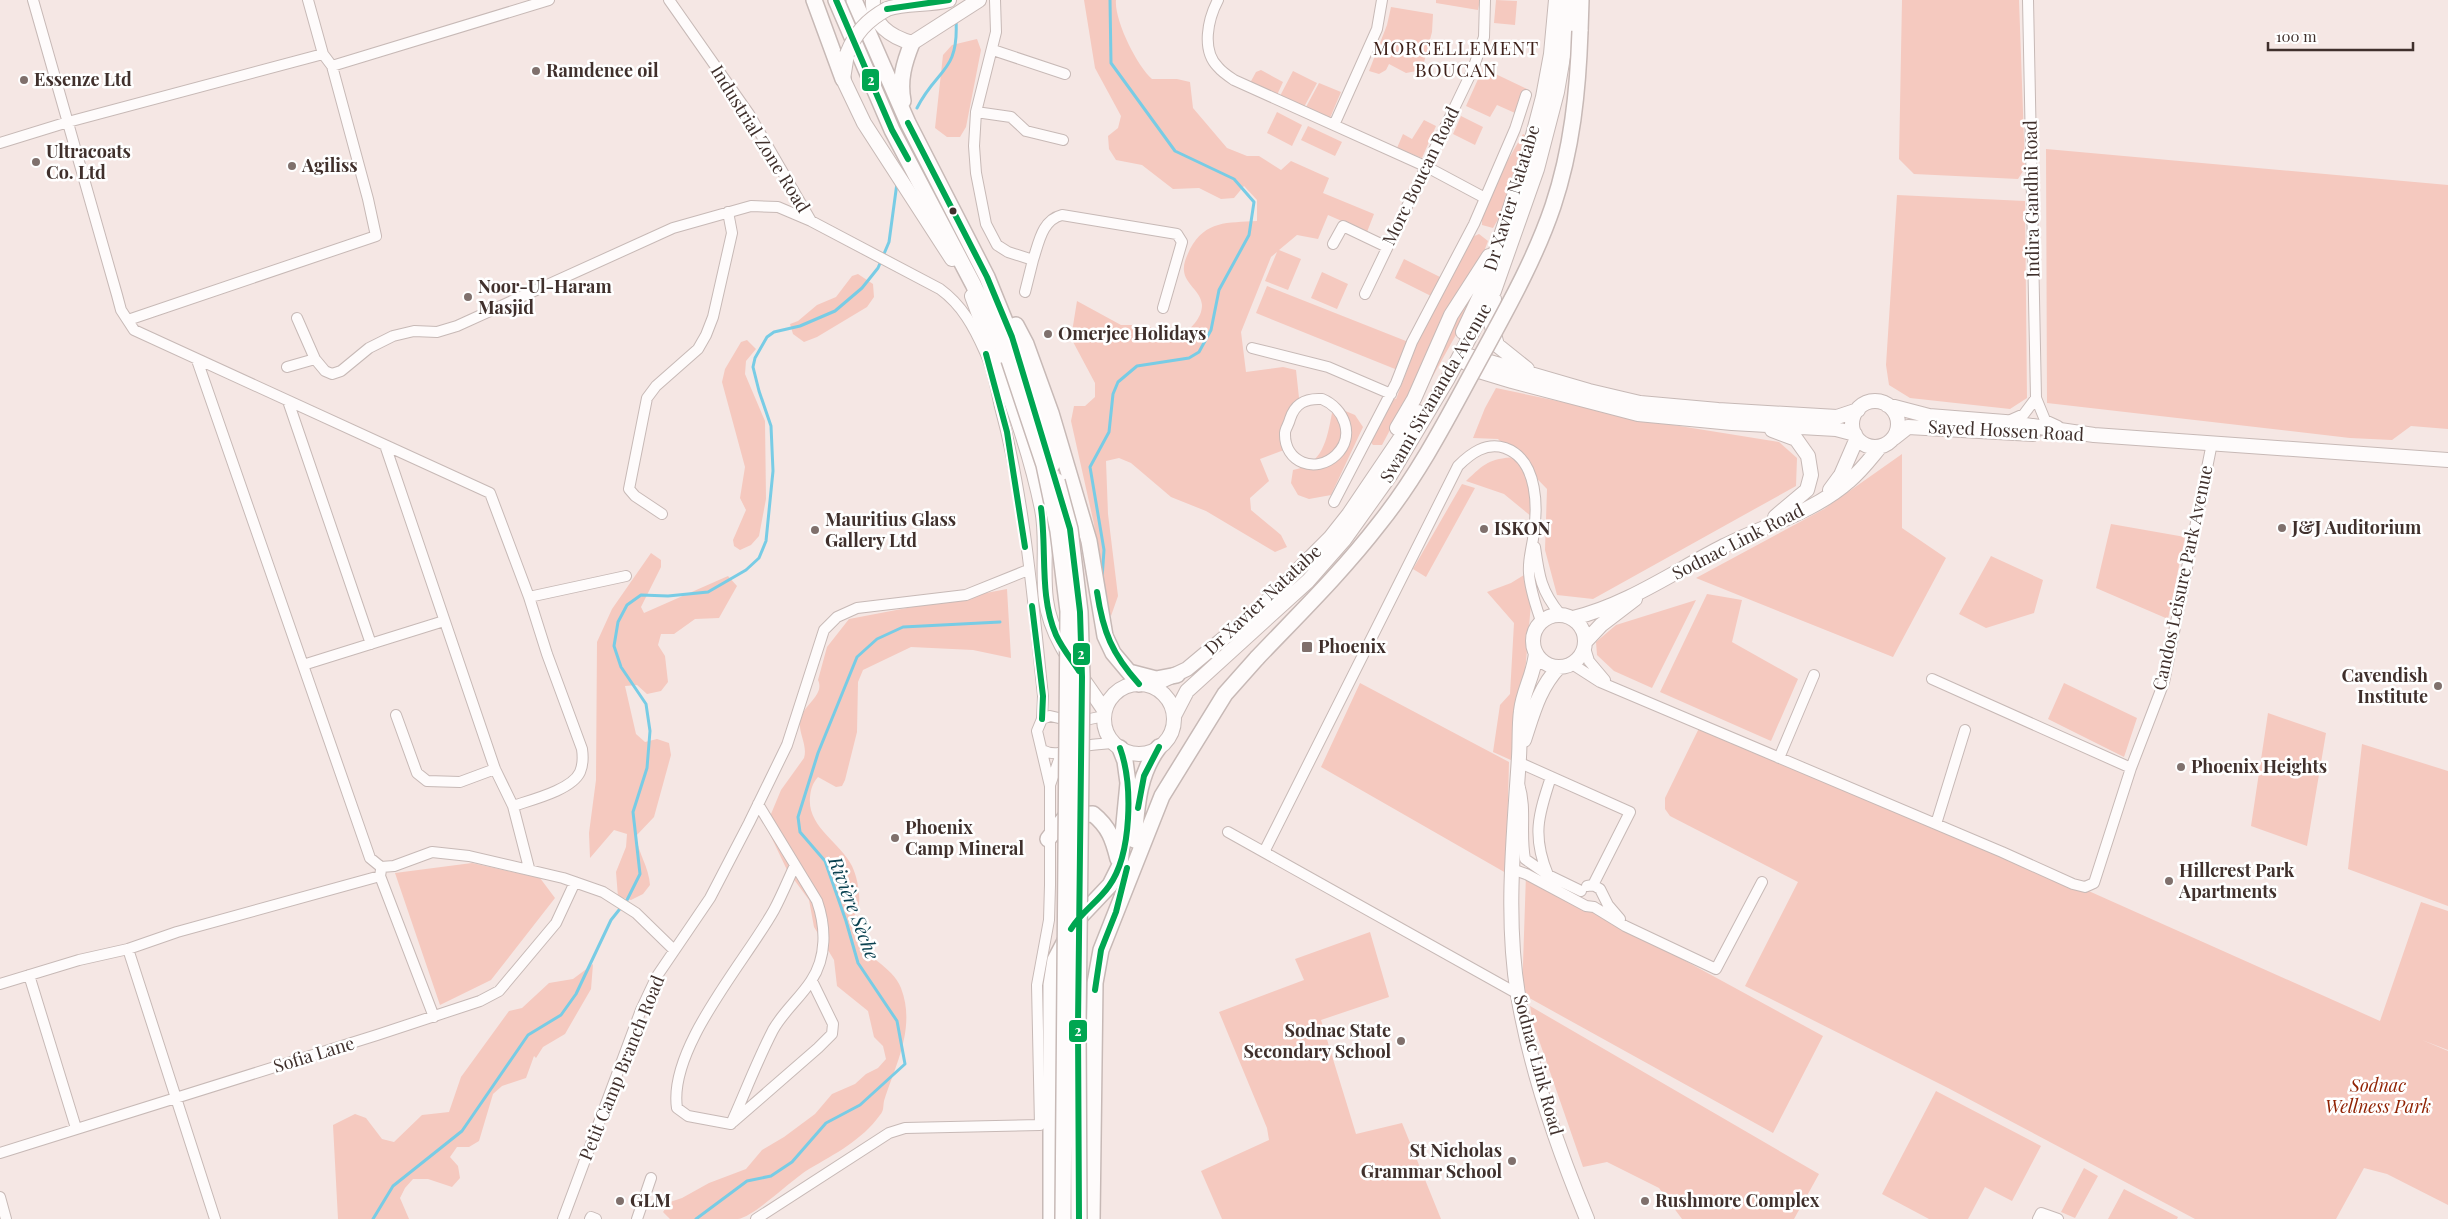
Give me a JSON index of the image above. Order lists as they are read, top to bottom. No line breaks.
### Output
{"streets":{"main road":["Dr Xavier Natatabe","Swami Sivananda Avenue","Sayed Hossen Road","Sodnac Link Road"],"street":["Industrial Zone Road","Morc Boucan Road","Indira Gandhi Road","Candos Leisure Park Avenue","Sofia Lane","Petit Camp Branch Road"]},"crossings":[["Industrial Zone Road","Petit Camp Branch Road"],["Dr Xavier Natatabe","Swami Sivananda Avenue"],["Indira Gandhi Road","Sayed Hossen Road"],["Sayed Hossen Road","Sodnac Link Road"],["Sayed Hossen Road","Candos Leisure Park Avenue"]],"districts":["MORCELLEMENT BOUCAN"],"water":["Rivière Sèche"],"parks":["Sodnac Wellness Park"],"places":{"other":["Ramdenee oil","Essenze Ltd","Ultracoats Co. Ltd","Agiliss","Noor-Ul-Haram Masjid","Omerjee Holidays","J&J Auditorium","ISKON","Mauritius Glass Gallery Ltd","Cavendish Institute","Phoenix Heights","Phoenix Camp Mineral","Hillcrest Park Apartments","Sodnac State Secondary School","St Nicholas Grammar School","GLM","Rushmore Complex"],"transit":["Phoenix"]},"lines":["transit line 2"],"scale_bar":"100 m"}
